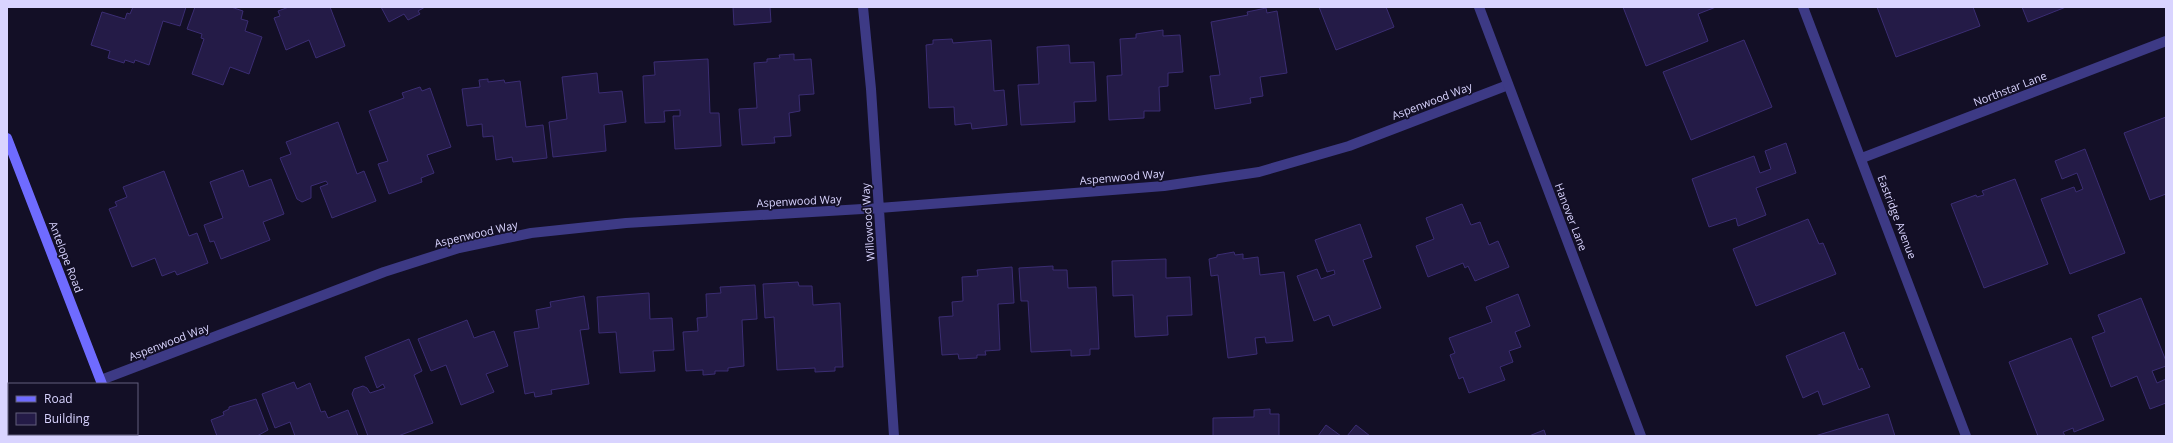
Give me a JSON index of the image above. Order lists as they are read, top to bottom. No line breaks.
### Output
{"streets":{"main road":["Antelope Road"],"street":["Northstar Lane","Aspenwood Way","Hanover Lane","Eastridge Avenue","Willowood Way"]},"crossings":[["Northstar Lane","Eastridge Avenue"],["Aspenwood Way","Hanover Lane"],["Aspenwood Way","Willowood Way"],["Aspenwood Way","Antelope Road"]],"legend":["Road","Building"]}
